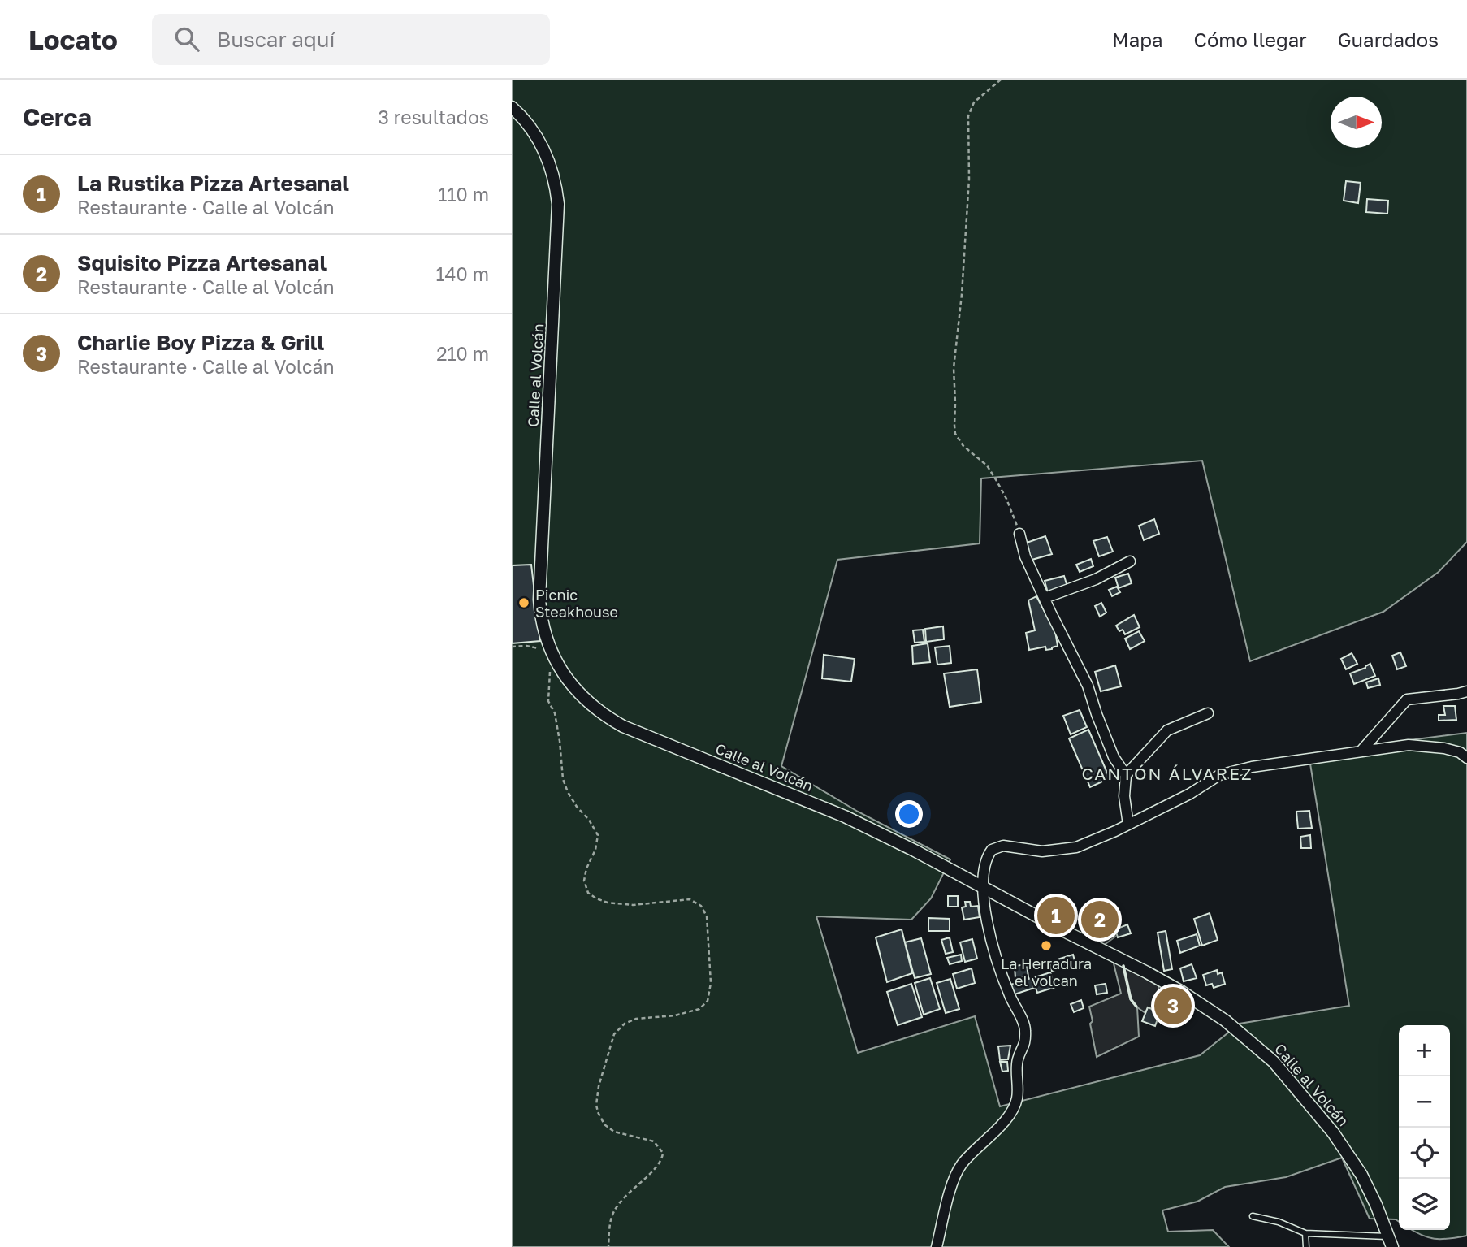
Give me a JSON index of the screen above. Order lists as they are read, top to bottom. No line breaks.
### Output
{"streets":{"street":["Calle al Volcán"]},"districts":["CANTÓN ÁLVAREZ"],"places":["Picnic Steakhouse","La Herradura el volcan"],"north":"right","page":{"header":"Locato","search":"Buscar aquí","nav":["Mapa","Cómo llegar","Guardados"],"heading":["Cerca","3 resultados"],"list":[{"mark":"1","name":"La Rustika Pizza Artesanal","note":"Restaurante · Calle al Volcán","value":"110 m"},{"mark":"2","name":"Squisito Pizza Artesanal","note":"Restaurante · Calle al Volcán","value":"140 m"},{"mark":"3","name":"Charlie Boy Pizza & Grill","note":"Restaurante · Calle al Volcán","value":"210 m"}],"pins":["1","2","3"],"map_buttons":["+","−"]}}
